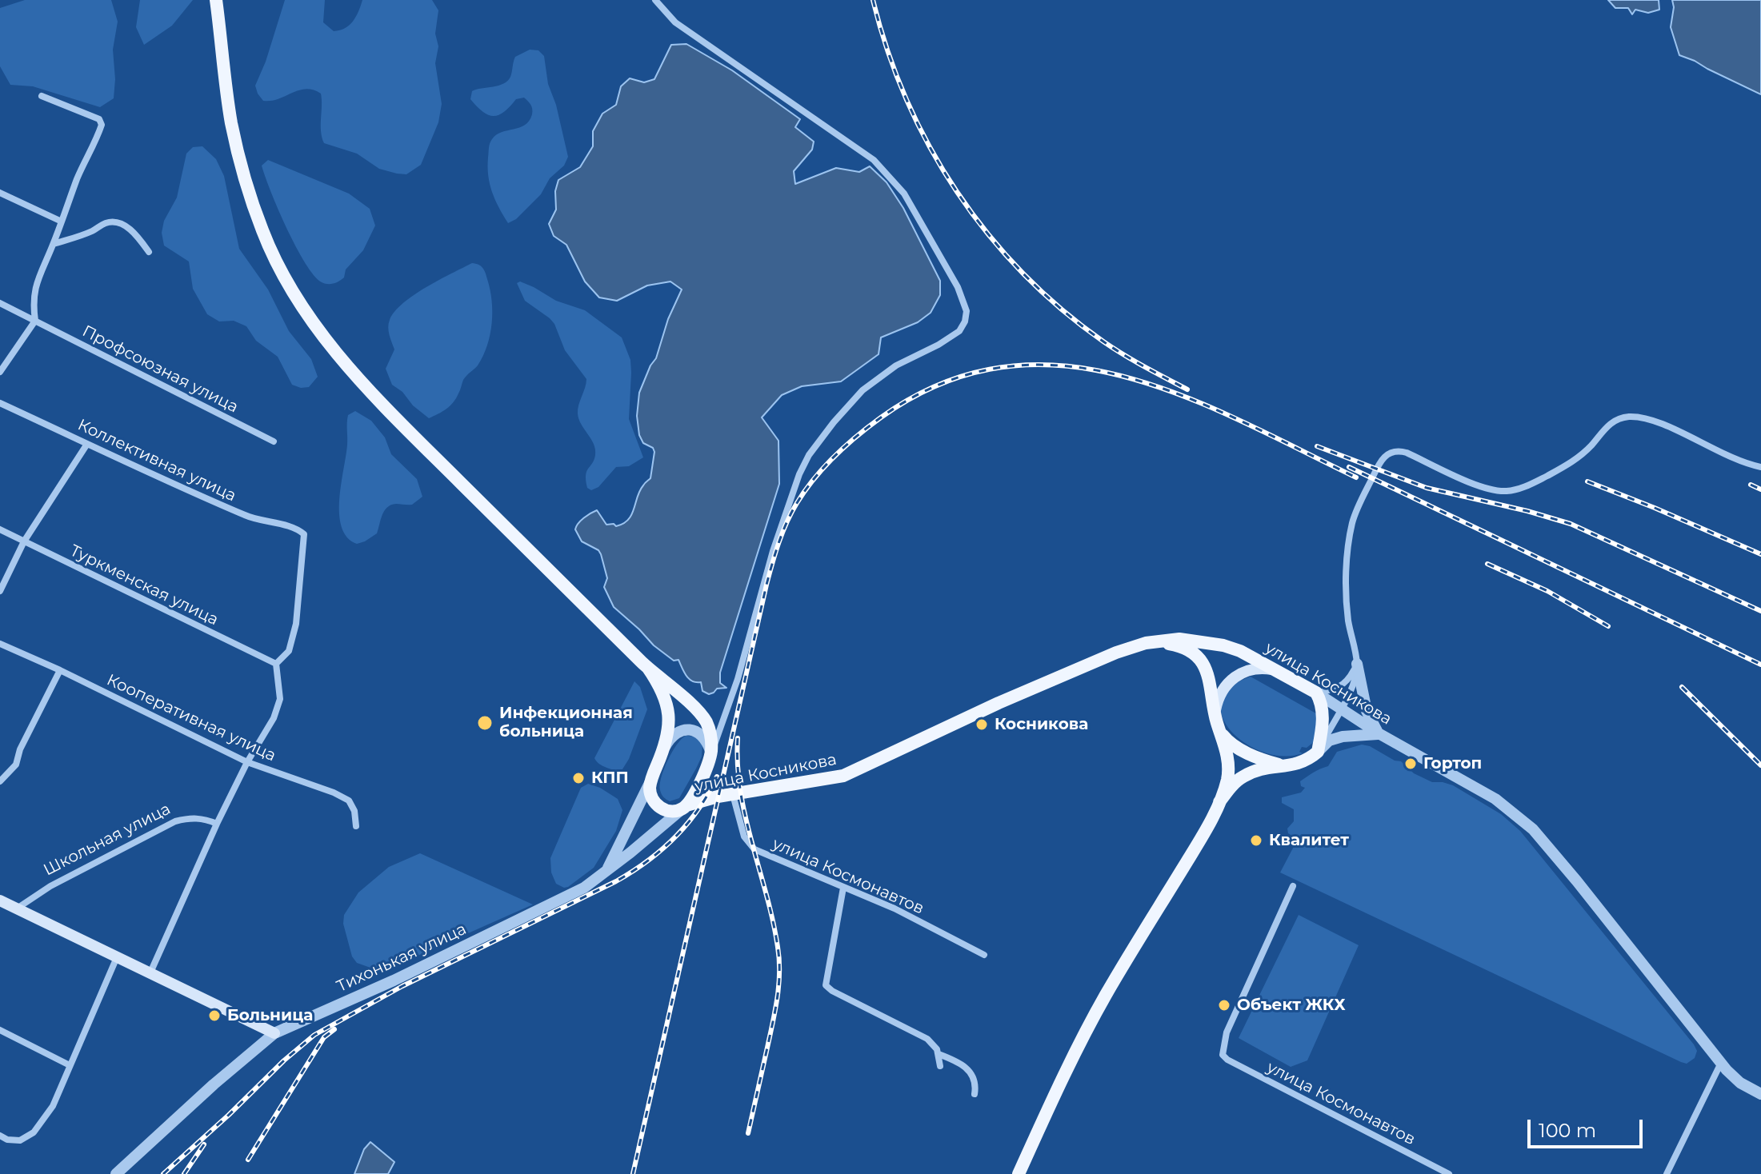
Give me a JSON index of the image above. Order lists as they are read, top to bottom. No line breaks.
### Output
{"streets":{"main road":["улица Косникова"],"street":["Профсоюзная улица","Коллективная улица","Туркменская улица","Кооперативная улица","Школьная улица","улица Космонавтов","Тихонькая улица"]},"crossings":[["Коллективная улица","Туркменская улица"],["улица Косникова","улица Космонавтов"],["улица Косникова","Тихонькая улица"]],"places":["Инфекционная больница","Косникова","Гортоп","КПП","Квалитет","Объект ЖКХ","Больница"],"scale_bar":"100 m"}
